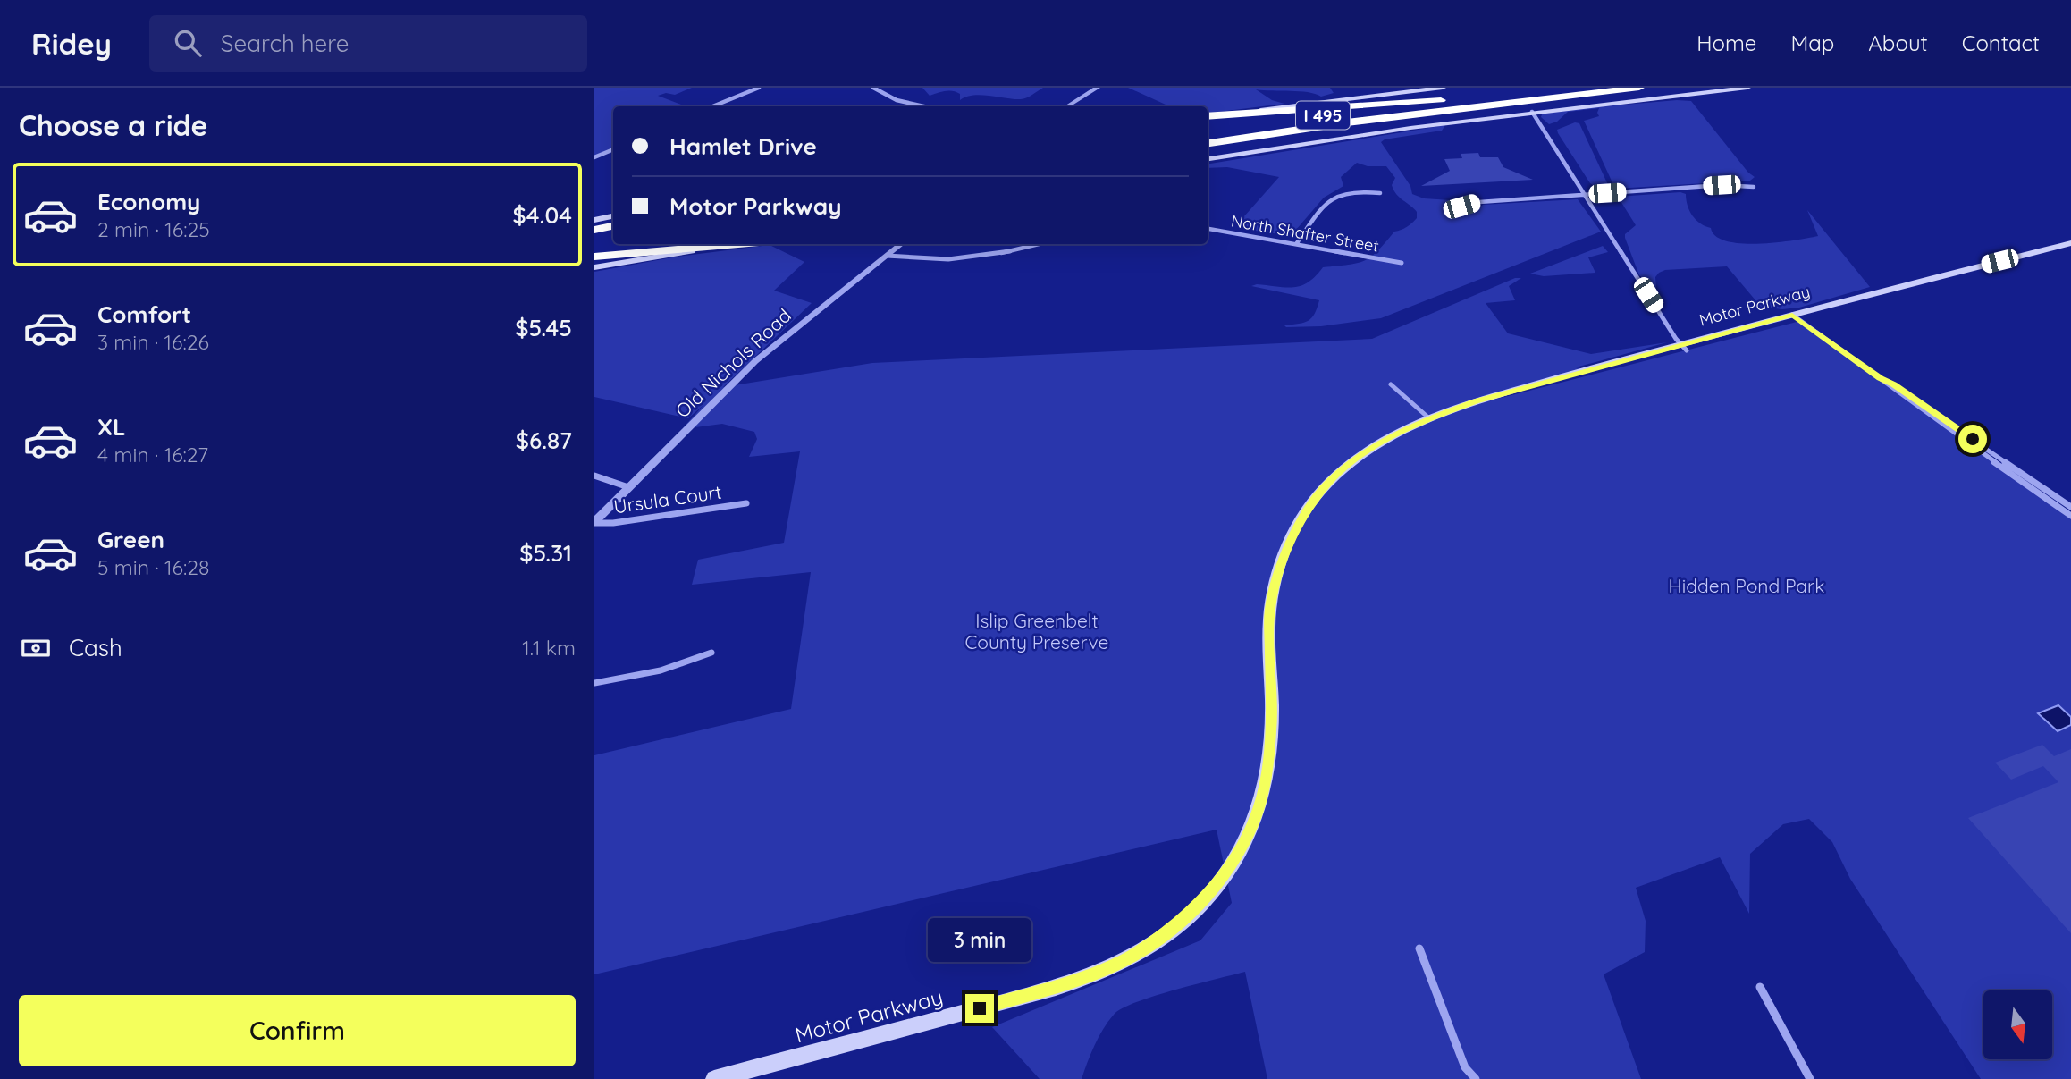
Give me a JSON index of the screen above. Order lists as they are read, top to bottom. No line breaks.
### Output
{"streets":{"highway":["I 495"],"main road":["Motor Parkway"],"street":["North Shafter Street","Old Nichols Road","Ursula Court"]},"crossings":[["Old Nichols Road","Ursula Court"]],"parks":["Hidden Pond Park","Islip Greenbelt County Preserve"],"north":"bottom","page":{"header":"Ridey","search":"Search here","nav":["Home","Map","About","Contact"],"heading":"Choose a ride","banner":["Hamlet Drive","Motor Parkway"],"list":[{"name":"Economy","note":"2 min · 16:25","value":"$4.04"},{"name":"Comfort","note":"3 min · 16:26","value":"$5.45"},{"name":"XL","note":"4 min · 16:27","value":"$6.87"},{"name":"Green","note":"5 min · 16:28","value":"$5.31"}],"pay":["Cash","1.1 km"],"bubble":"3 min","buttons":"Confirm"}}
